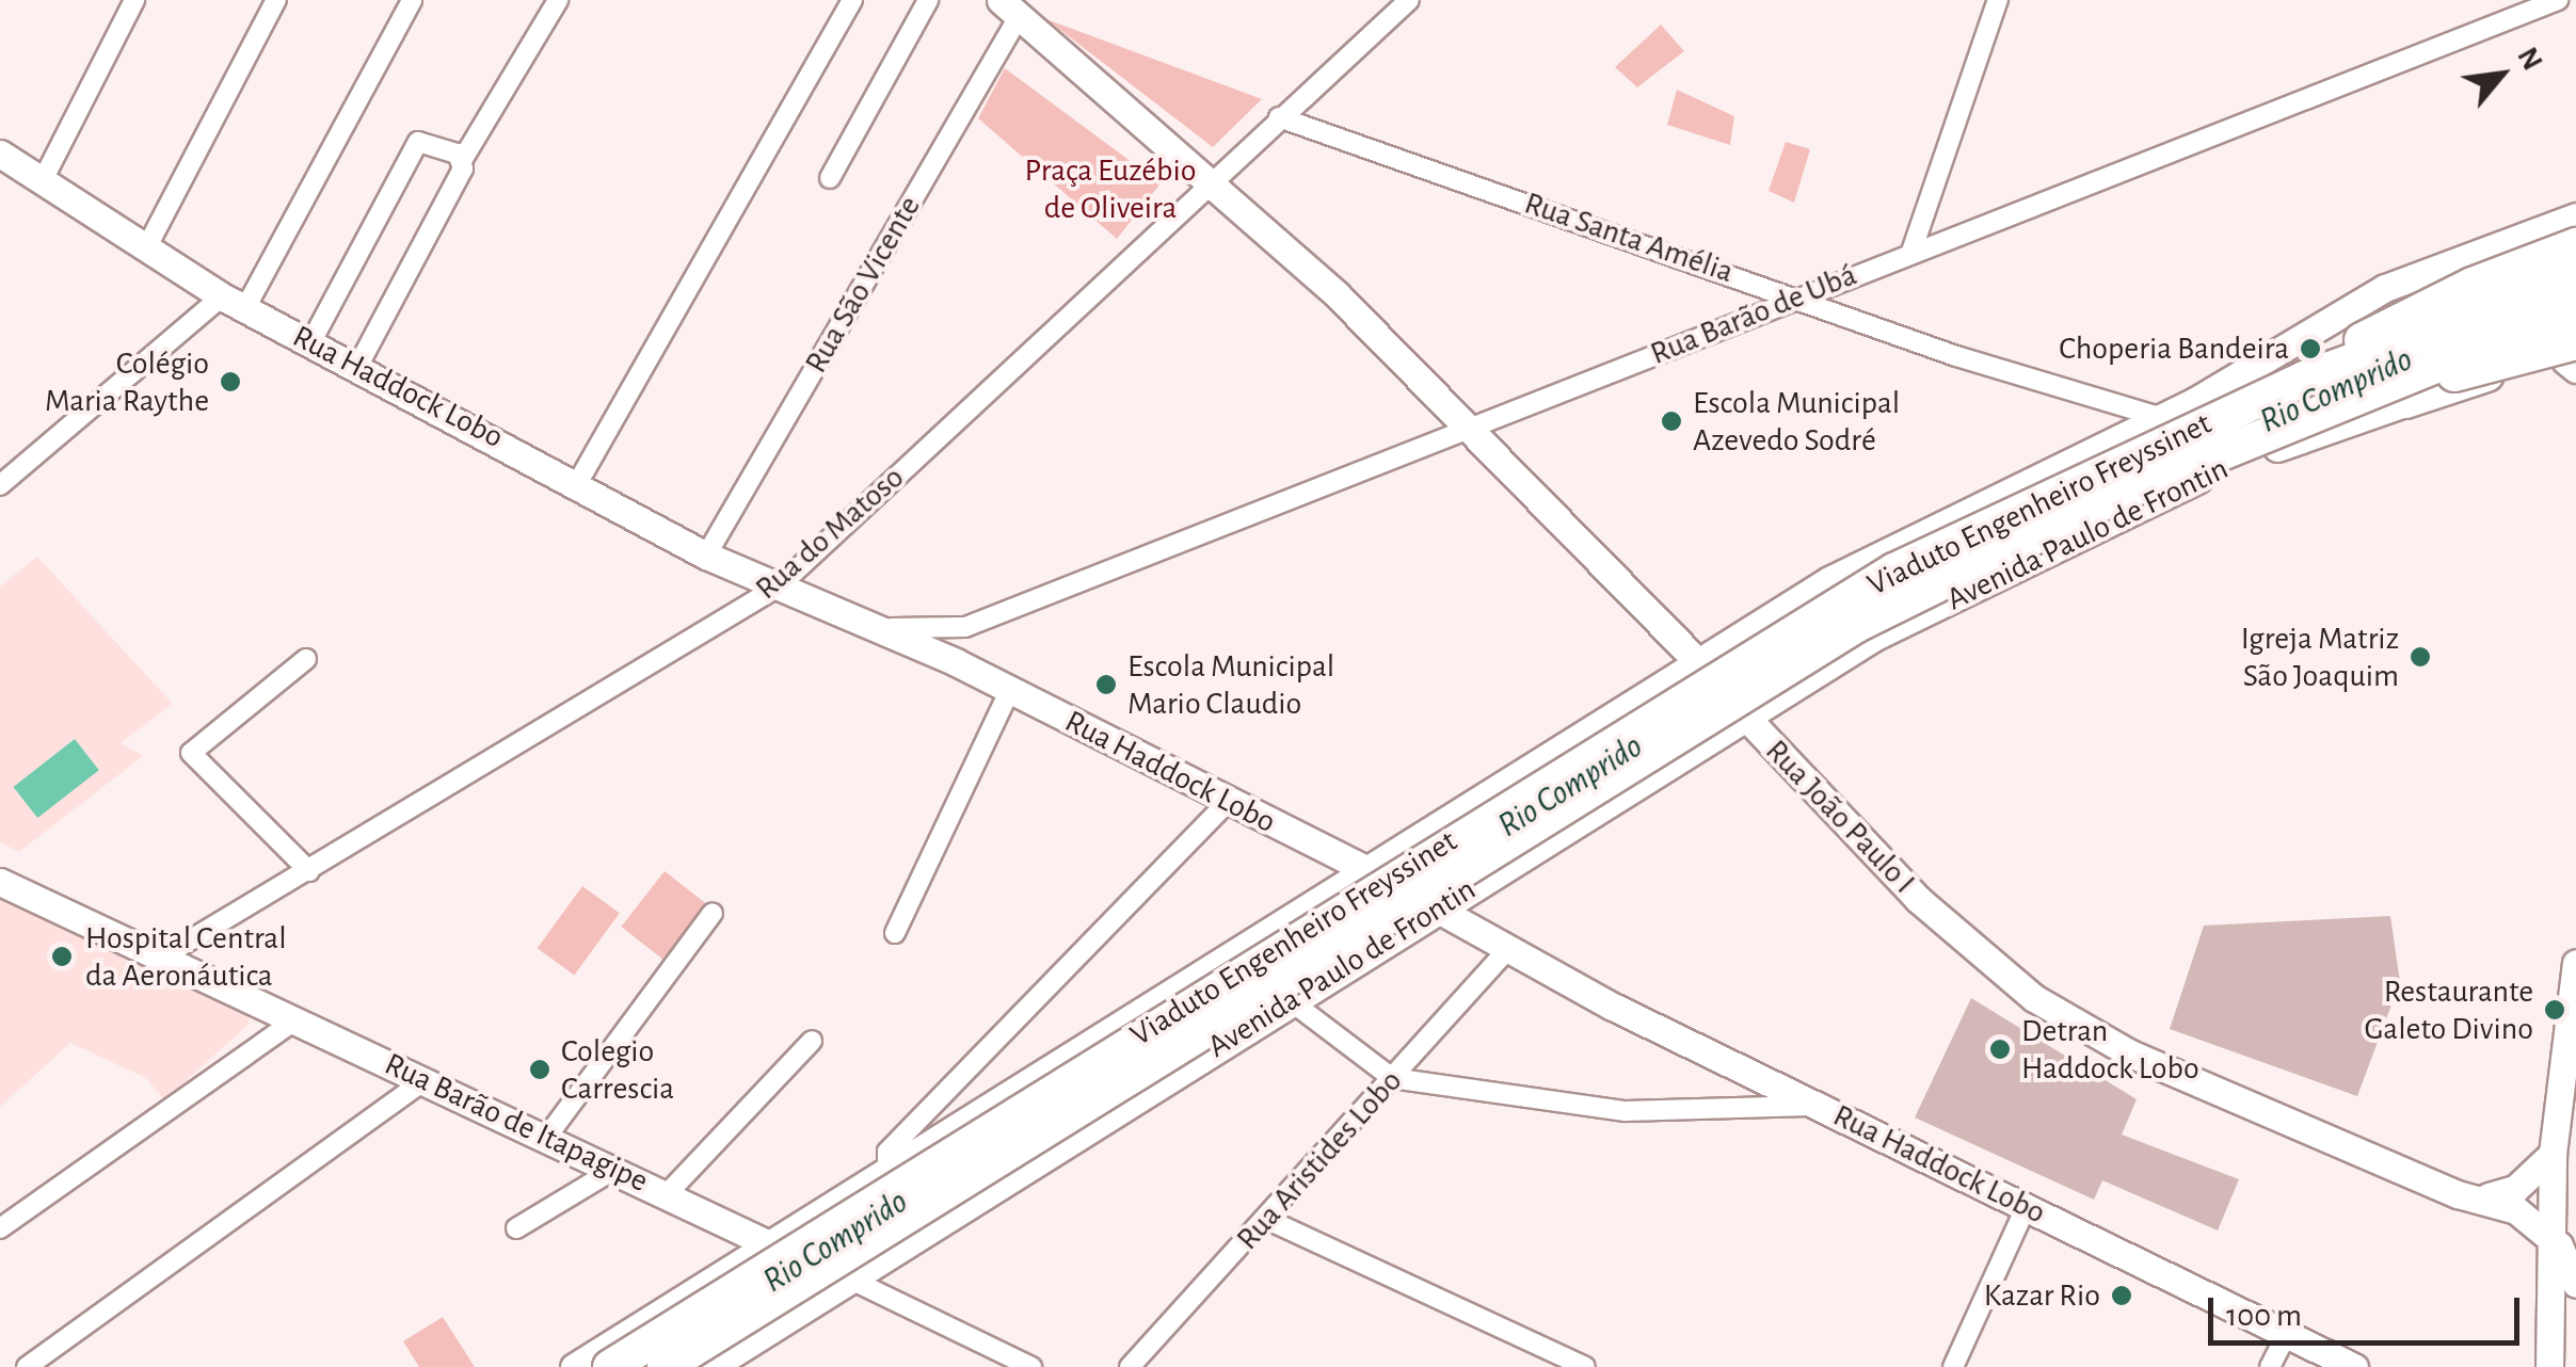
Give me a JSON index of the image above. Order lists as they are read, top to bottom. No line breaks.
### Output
{"streets":{"highway":["Viaduto Engenheiro Freyssinet"],"main road":["Rua Haddock Lobo","Avenida Paulo de Frontin","Rua João Paulo I","Rua Barão de Itapagipe"],"street":["Rua Santa Amélia","Rua São Vicente","Rua Barão de Ubá","Rua do Matoso","Rua Aristides Lobo"]},"crossings":[["Rua Santa Amélia","Rua Barão de Ubá"],["Rua Santa Amélia","Rua do Matoso"],["Rua São Vicente","Rua Haddock Lobo"],["Rua São Vicente","Rua João Paulo I"],["Rua Barão de Ubá","Rua Haddock Lobo"],["Rua Barão de Ubá","Rua João Paulo I"],["Rua Haddock Lobo","Rua do Matoso"],["Rua Haddock Lobo","Avenida Paulo de Frontin"],["Rua Haddock Lobo","Rua Aristides Lobo"],["Rua do Matoso","Rua João Paulo I"],["Rua do Matoso","Rua Barão de Itapagipe"],["Avenida Paulo de Frontin","Rua João Paulo I"],["Avenida Paulo de Frontin","Rua Barão de Itapagipe"]],"water":["Rio Comprido"],"parks":["Praça Euzébio de Oliveira"],"places":["Choperia Bandeira","Colégio Maria Raythe","Escola Municipal Azevedo Sodré","Igreja Matriz São Joaquim","Escola Municipal Mario Claudio","Hospital Central da Aeronáutica","Restaurante Galeto Divino","Detran Haddock Lobo","Colegio Carrescia","Kazar Rio"],"scale_bar":"100 m","north":"top right"}
